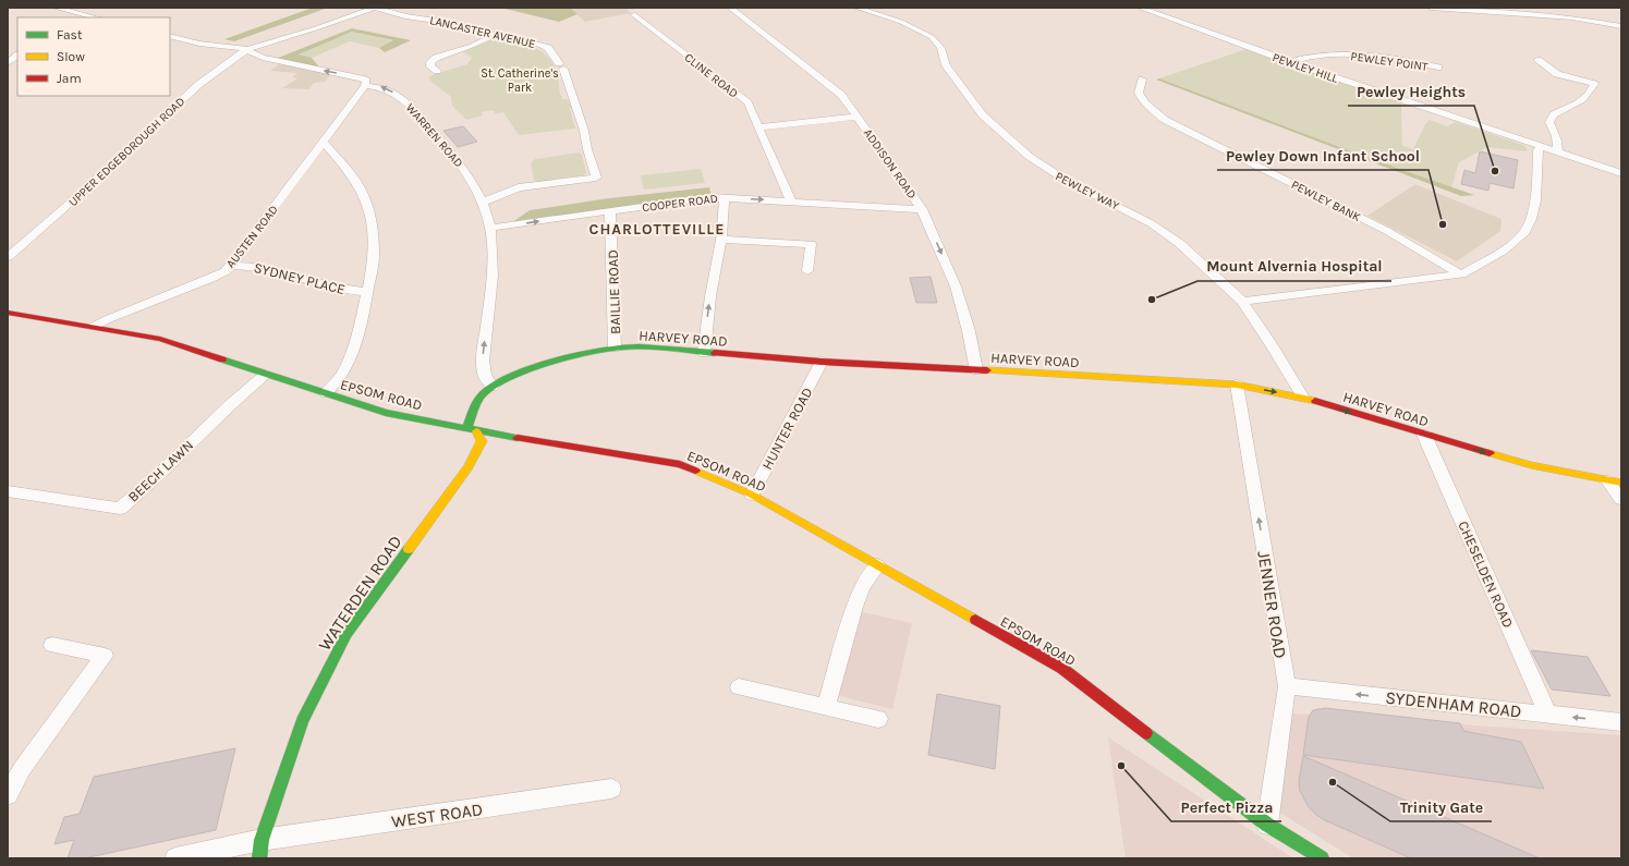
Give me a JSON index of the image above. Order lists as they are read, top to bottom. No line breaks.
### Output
{"streets":{"main road":["HARVEY ROAD","EPSOM ROAD","WATERDEN ROAD"],"street":["LANCASTER AVENUE","PEWLEY POINT","PEWLEY HILL","CLINE ROAD","WARREN ROAD","UPPER EDGEBOROUGH ROAD","ADDISON ROAD","PEWLEY WAY","PEWLEY BANK","COOPER ROAD","AUSTEN ROAD","SYDNEY PLACE","BAILLIE ROAD","HUNTER ROAD","BEECH LAWN","CHESELDEN ROAD","JENNER ROAD","SYDENHAM ROAD","WEST ROAD"]},"crossings":[["LANCASTER AVENUE","WARREN ROAD"],["LANCASTER AVENUE","UPPER EDGEBOROUGH ROAD"],["PEWLEY POINT","PEWLEY HILL"],["CLINE ROAD","COOPER ROAD"],["WARREN ROAD","UPPER EDGEBOROUGH ROAD"],["WARREN ROAD","COOPER ROAD"],["WARREN ROAD","AUSTEN ROAD"],["WARREN ROAD","HARVEY ROAD"],["ADDISON ROAD","COOPER ROAD"],["ADDISON ROAD","HARVEY ROAD"],["PEWLEY WAY","HARVEY ROAD"],["COOPER ROAD","BAILLIE ROAD"],["AUSTEN ROAD","SYDNEY PLACE"],["AUSTEN ROAD","EPSOM ROAD"],["BAILLIE ROAD","HARVEY ROAD"],["HARVEY ROAD","EPSOM ROAD"],["HARVEY ROAD","HUNTER ROAD"],["HARVEY ROAD","CHESELDEN ROAD"],["HARVEY ROAD","WATERDEN ROAD"],["HARVEY ROAD","JENNER ROAD"],["EPSOM ROAD","HUNTER ROAD"],["EPSOM ROAD","BEECH LAWN"],["EPSOM ROAD","WATERDEN ROAD"],["EPSOM ROAD","JENNER ROAD"],["CHESELDEN ROAD","SYDENHAM ROAD"],["WATERDEN ROAD","WEST ROAD"],["JENNER ROAD","SYDENHAM ROAD"]],"one_way":["WARREN ROAD","ADDISON ROAD","COOPER ROAD","JENNER ROAD","SYDENHAM ROAD"],"districts":["CHARLOTTEVILLE"],"parks":["St. Catherine's Park"],"places":["Pewley Heights","Pewley Down Infant School","Mount Alvernia Hospital","Perfect Pizza","Trinity Gate"],"legend":["Fast","Slow","Jam"]}
